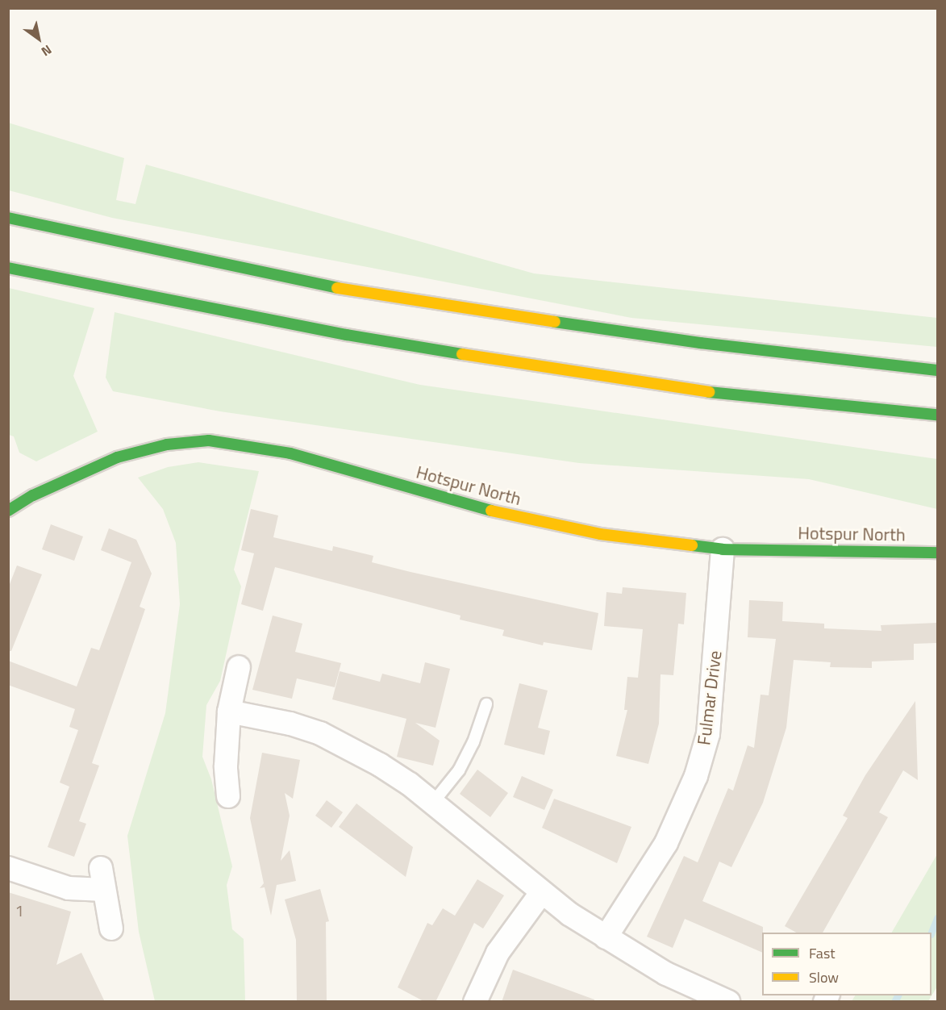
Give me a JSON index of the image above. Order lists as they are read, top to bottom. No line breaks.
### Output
{"streets":{"main road":["Hotspur North"],"street":["Fulmar Drive"]},"crossings":[["Hotspur North","Fulmar Drive"]],"house_numbers":["1"],"legend":["Fast","Slow"],"north":"bottom right"}
